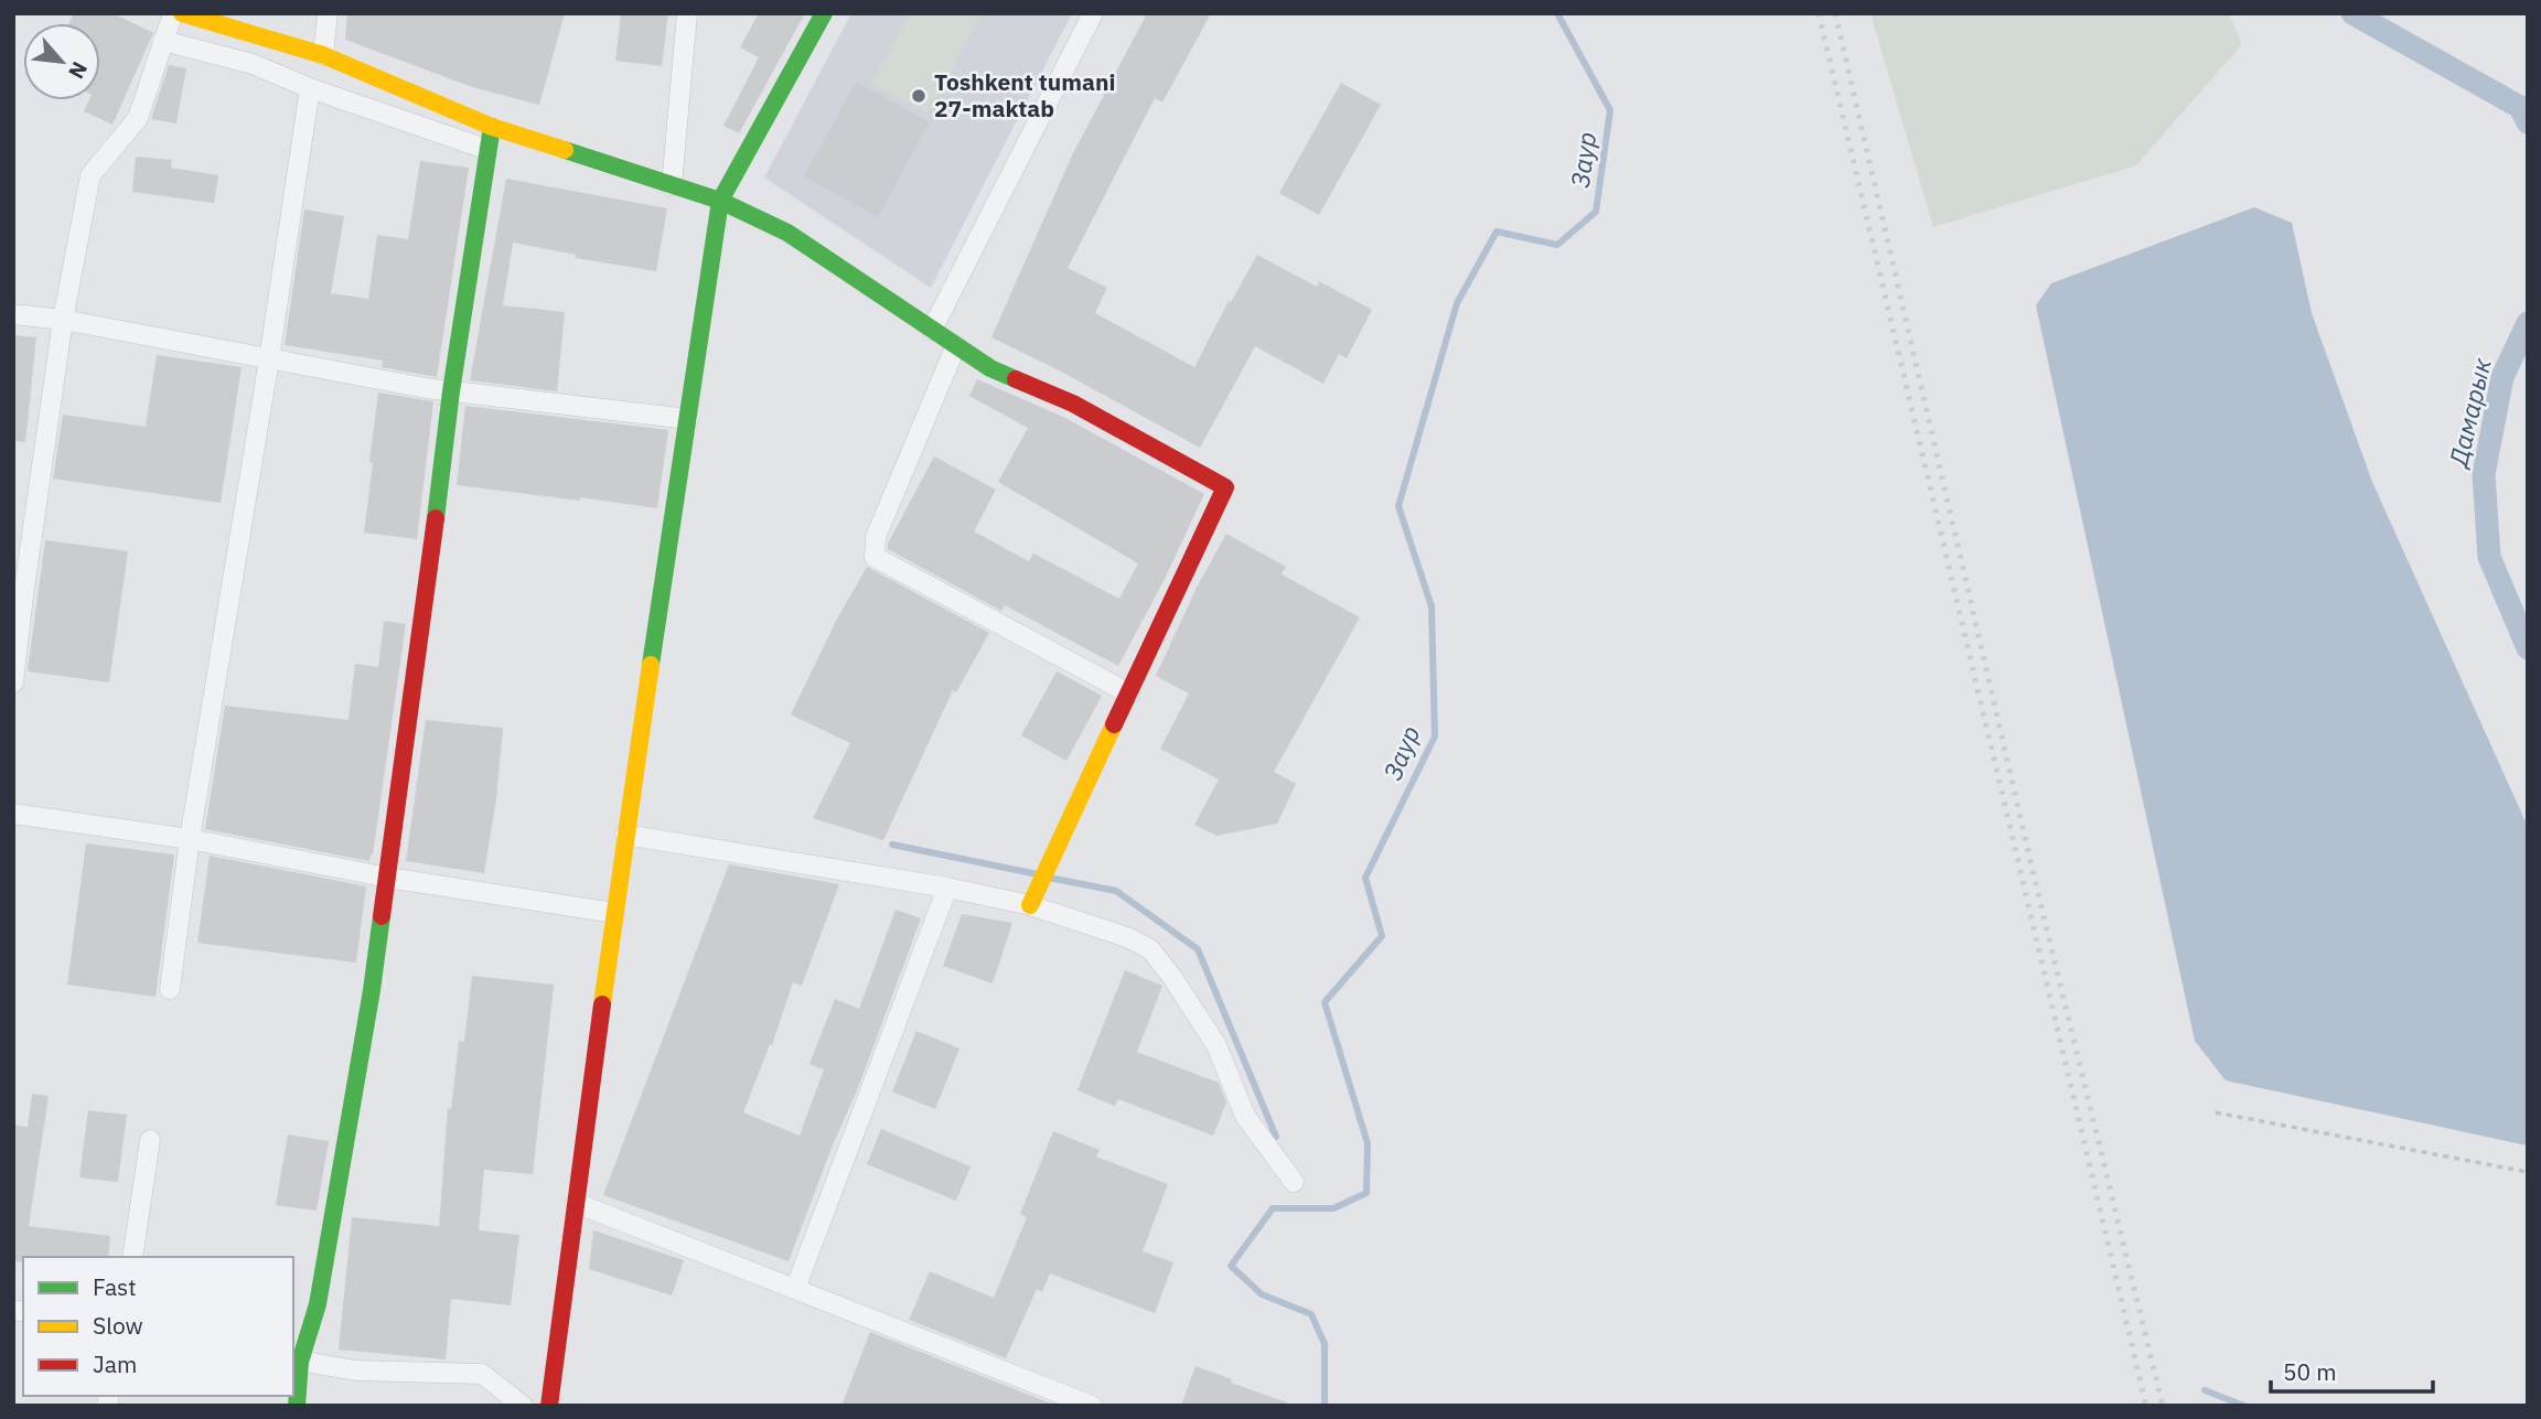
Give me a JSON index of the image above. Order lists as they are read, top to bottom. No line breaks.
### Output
{"water":["Заур","Дамарык"],"places":["Toshkent tumani 27-maktab"],"legend":["Fast","Slow","Jam"],"scale_bar":"50 m","north":"bottom right"}
